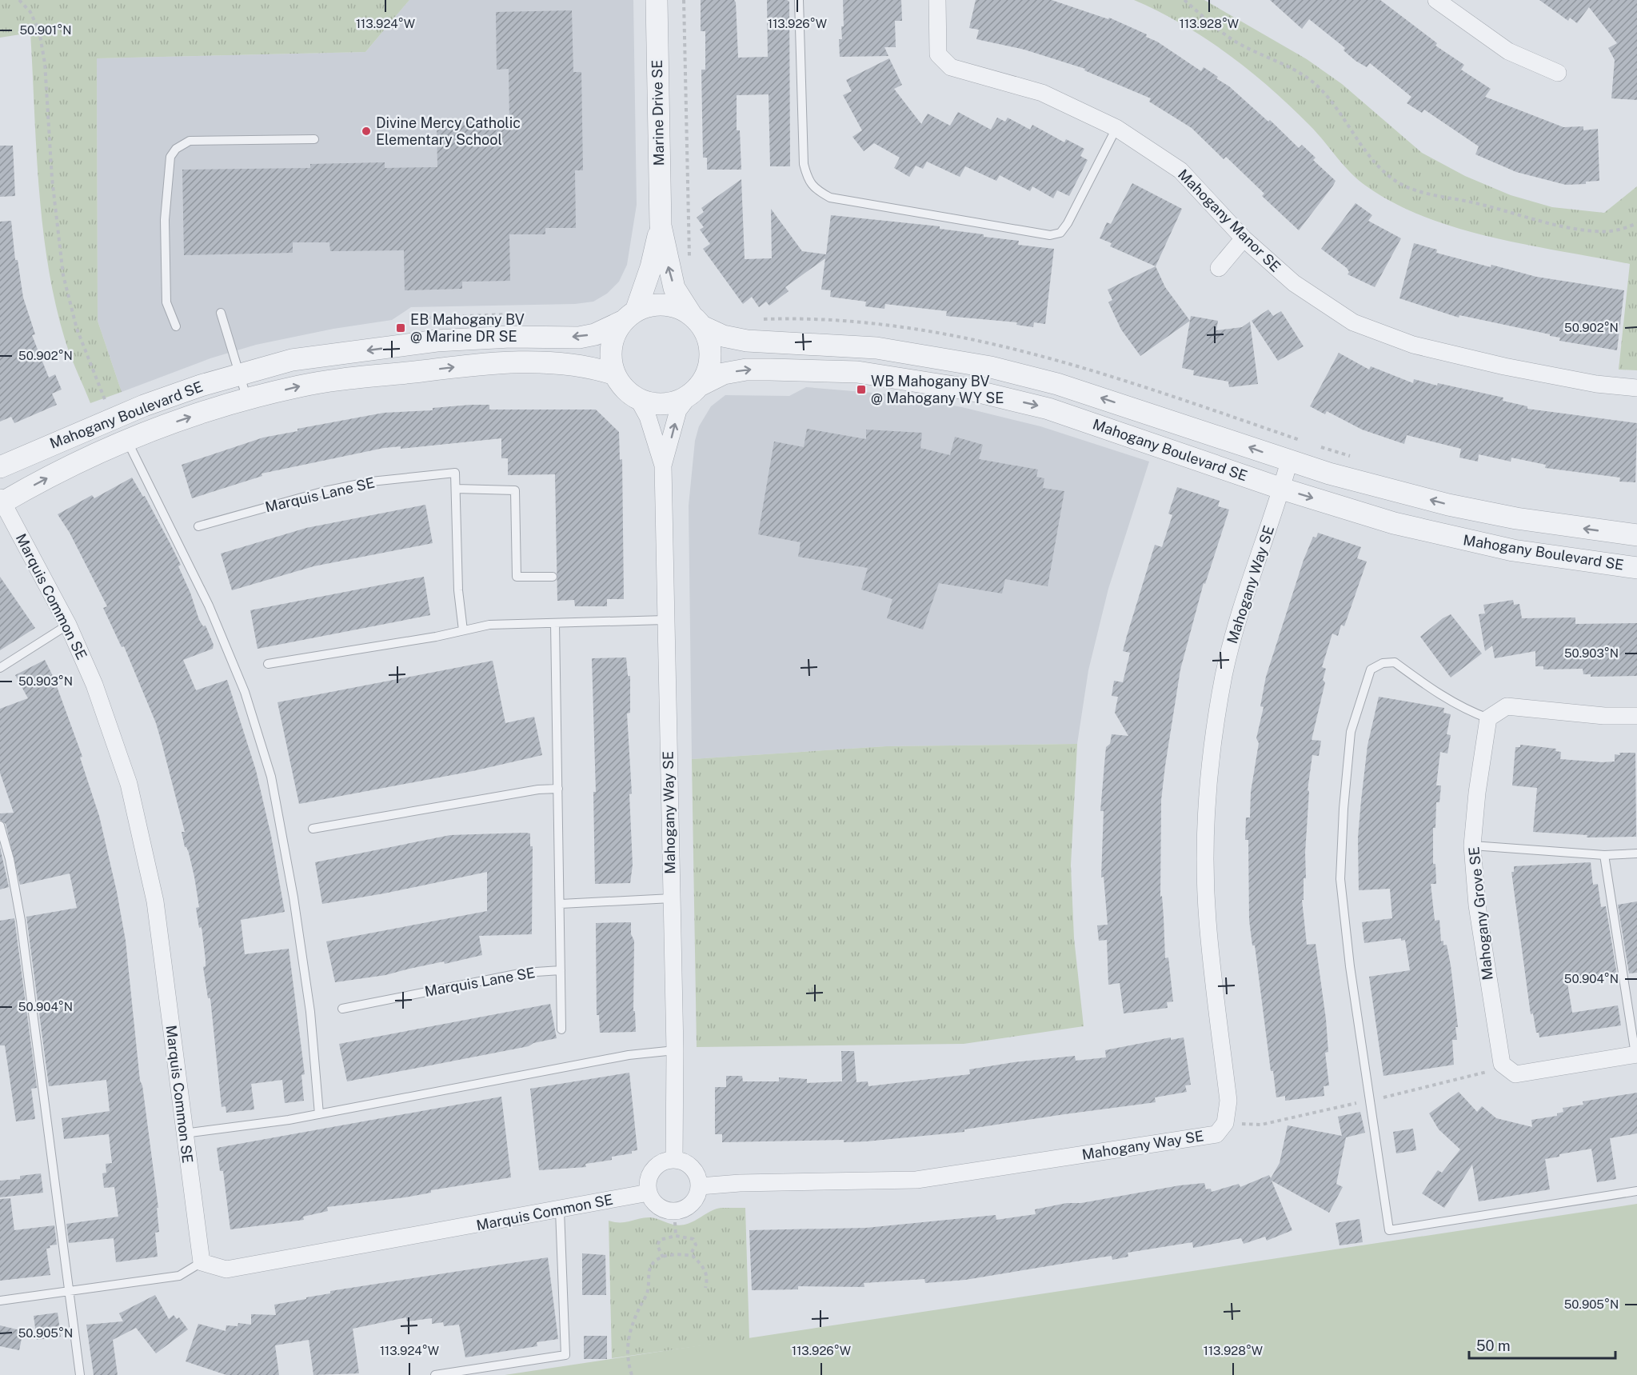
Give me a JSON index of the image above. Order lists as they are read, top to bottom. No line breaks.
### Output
{"streets":{"street":["Marine Drive SE","Mahogany Manor SE","Mahogany Boulevard SE","Mahogany Way SE","Marquis Common SE","Mahogany Grove SE"],"lane":["Marquis Lane SE"]},"crossings":[["Marine Drive SE","Mahogany Boulevard SE"],["Marine Drive SE","Mahogany Way SE"],["Mahogany Boulevard SE","Mahogany Way SE"],["Mahogany Boulevard SE","Marquis Common SE"],["Mahogany Way SE","Marquis Common SE"]],"places":{"other":["Divine Mercy Catholic Elementary School"],"transit":["EB Mahogany BV @ Marine DR SE","WB Mahogany BV @ Mahogany WY SE"]},"scale_bar":"50 m","coordinates":["113.924°W","113.926°W","113.928°W","50.901°N","50.902°N","50.903°N","50.904°N","50.905°N"]}
